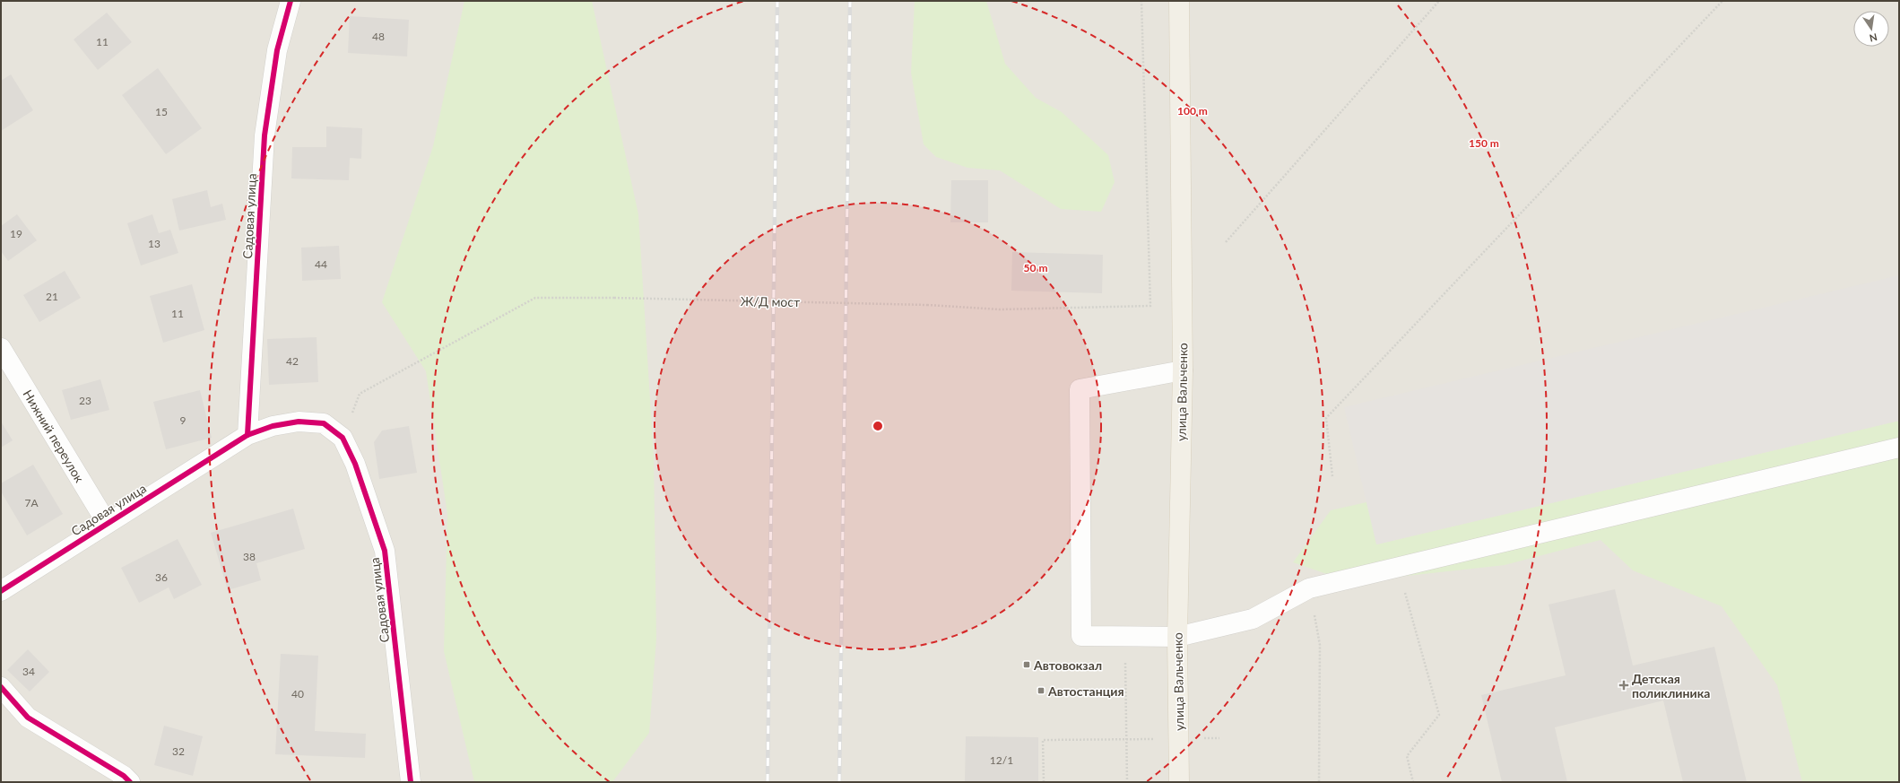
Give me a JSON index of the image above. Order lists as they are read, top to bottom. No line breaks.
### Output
{"streets":{"main road":["улица Вальченко"],"street":["Садовая улица","Нижний переулок"],"path":["Ж/Д мост"]},"crossings":[["Садовая улица","Ж/Д мост"],["Садовая улица","Нижний переулок"]],"places":{"transit":["Автовокзал","Автостанция"],"health":["Детская поликлиника"]},"house_numbers":["48","11","15","19","13","44","21","11","42","23","9","7А","38","36","34","40","32","12/1"],"north":"bottom","rings":["100 m","150 m","50 m"]}
